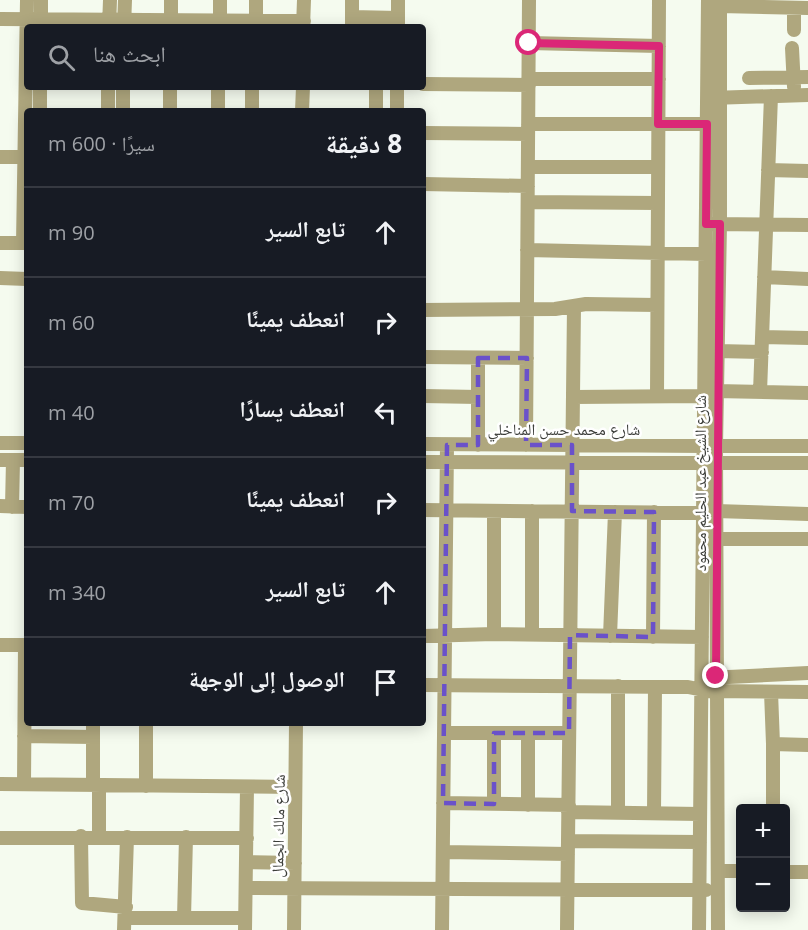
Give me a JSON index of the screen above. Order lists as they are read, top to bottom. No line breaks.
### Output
{"streets":{"street":["شارع محمد حسن المناخلي","شارع الشيخ عبد الحليم محمود","شارع مالك الجمال"]},"crossings":[["شارع محمد حسن المناخلي","شارع الشيخ عبد الحليم محمود"]],"page":{"search":"ابحث هنا","heading":["8 دقيقة","سيرًا · 600 m"],"list":[["تابع السير","90 m"],["انعطف يمينًا","60 m"],["انعطف يسارًا","40 m"],["انعطف يمينًا","70 m"],["تابع السير","340 m"],"الوصول إلى الوجهة"],"map_buttons":["+","−"]}}
